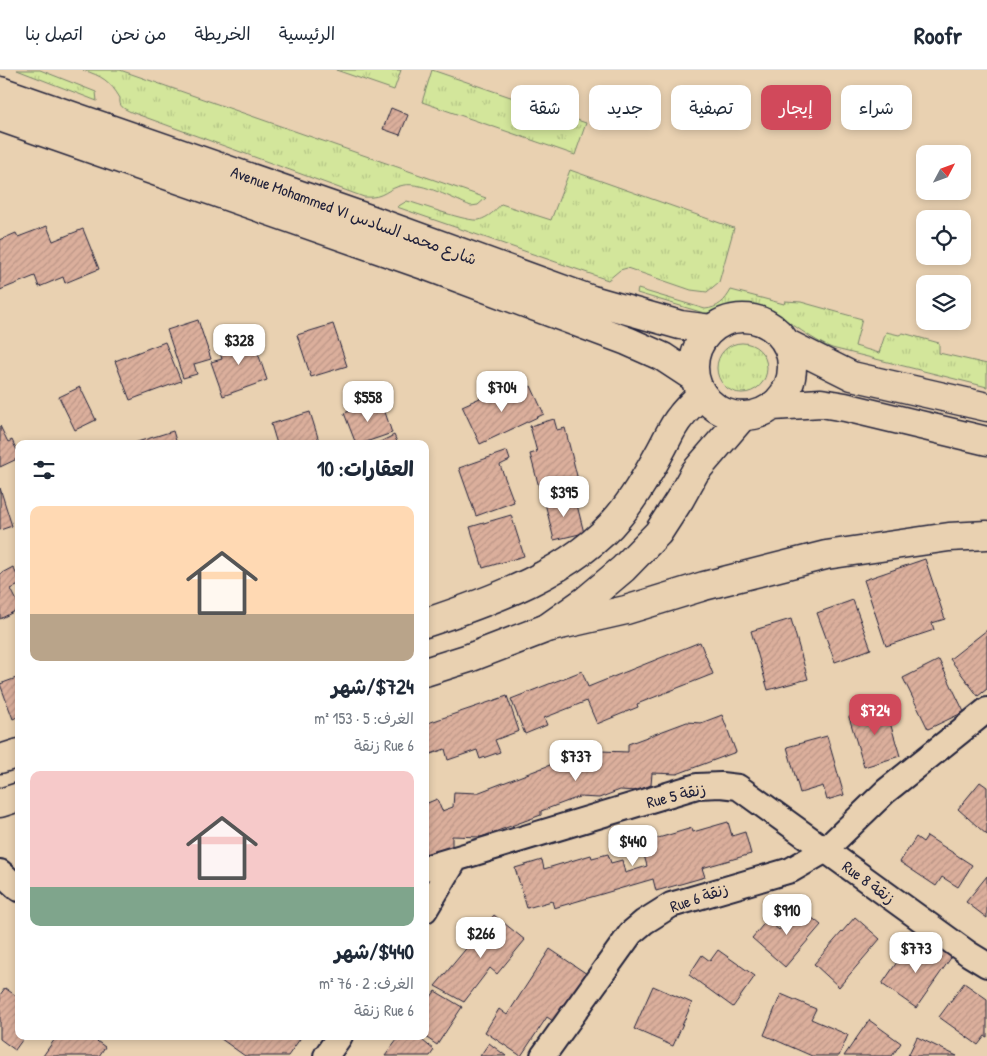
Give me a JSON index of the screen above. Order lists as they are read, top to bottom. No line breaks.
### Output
{"streets":{"main road":["Avenue Mohammed VI شارع محمد السادس"],"street":["Rue 5 زنقة","Rue 8 زنقة","Rue 6 زنقة"]},"crossings":[["Rue 5 زنقة","Rue 8 زنقة"],["Rue 5 زنقة","Rue 6 زنقة"],["Rue 8 زنقة","Rue 6 زنقة"]],"north":"top right","page":{"header":"Roofr","nav":["الرئيسية","الخريطة","من نحن","اتصل بنا"],"chip":["شراء","إيجار","تصفية","جديد","شقة"],"price":["$328","$704","$558","$395","$724","$737","$440","$910","$266","$773"],"heading":"العقارات: 10","list":[{"name":"$724/شهر","note":"الغرف: 5 · 153 m² · Rue 6 زنقة"},{"name":"$440/شهر","note":"الغرف: 2 · 76 m² · Rue 6 زنقة"}]}}
